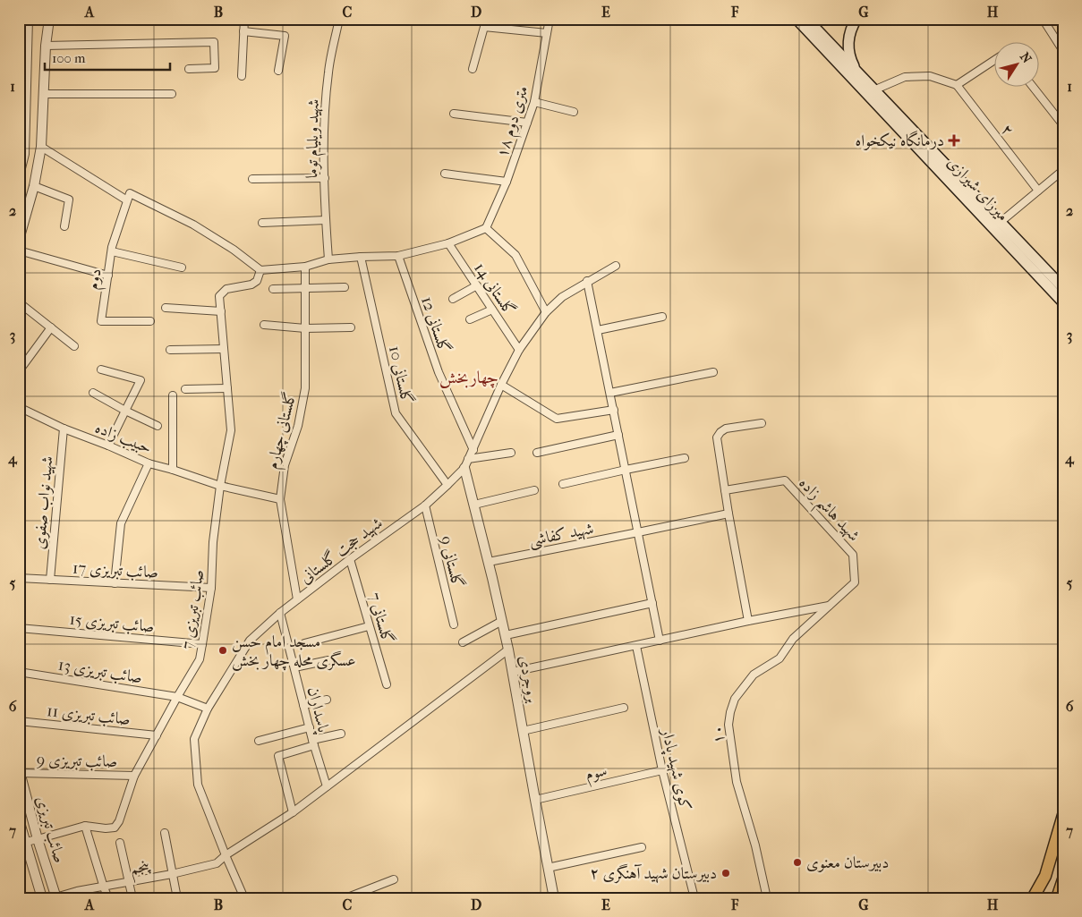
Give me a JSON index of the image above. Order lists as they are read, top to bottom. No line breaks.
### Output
{"streets":{"main road":["میرزای شیرازی"],"street":["۱۸ متری دوم","۲","شهید ویلیام توما","دوم","گلستانی 14","گلستانی 12","گلستانی 10","گلستانی چهارم","حبیب زاده","شهید نواب صفوی","شهید هاشم زاده","شهید کفاشی","شهید حجت گلستانی","گلستانی 9","صائب تبریزی 17","صائب تبریزی 7","گلستانی 7","صائب تبریزی 15","صائب تبریزی 13","بروجردی","پاسداران","صائب تبریزی 11","۱۰","صائب تبریزی 9","کوی شهید پادار","سوم","صائب تبریزی","پنجم"]},"crossings":[["دوم","صائب تبریزی 7"],["گلستانی 14","شهید حجت گلستانی"],["گلستانی 12","شهید حجت گلستانی"],["گلستانی 10","شهید حجت گلستانی"],["گلستانی چهارم","حبیب زاده"],["گلستانی چهارم","شهید حجت گلستانی"],["حبیب زاده","شهید نواب صفوی"],["حبیب زاده","صائب تبریزی 7"],["شهید نواب صفوی","صائب تبریزی 17"],["شهید هاشم زاده","۱۰"],["شهید کفاشی","بروجردی"],["شهید حجت گلستانی","گلستانی 9"],["شهید حجت گلستانی","گلستانی 7"],["شهید حجت گلستانی","بروجردی"],["شهید حجت گلستانی","پاسداران"],["شهید حجت گلستانی","پنجم"],["صائب تبریزی 17","صائب تبریزی 7"],["صائب تبریزی 7","صائب تبریزی 15"],["صائب تبریزی 7","صائب تبریزی 13"],["صائب تبریزی 7","صائب تبریزی 11"],["صائب تبریزی 7","صائب تبریزی 9"],["صائب تبریزی 7","صائب تبریزی"],["بروجردی","سوم"],["بروجردی","پنجم"],["پاسداران","پنجم"],["صائب تبریزی 9","صائب تبریزی"],["کوی شهید پادار","سوم"],["صائب تبریزی","پنجم"]],"districts":["چهاربخش"],"places":{"health":["درمانگاه نیکخواه"],"other":["مسجد امام حسن عسگری محله چهار بخش","دبیرستان معنوی","دبیرستان شهید آهنگری ۲"]},"scale_bar":"100 m","north":"top right","grid":{"columns":["A","B","C","D","E","F","G","H"],"rows":["1","2","3","4","5","6","7"]}}
